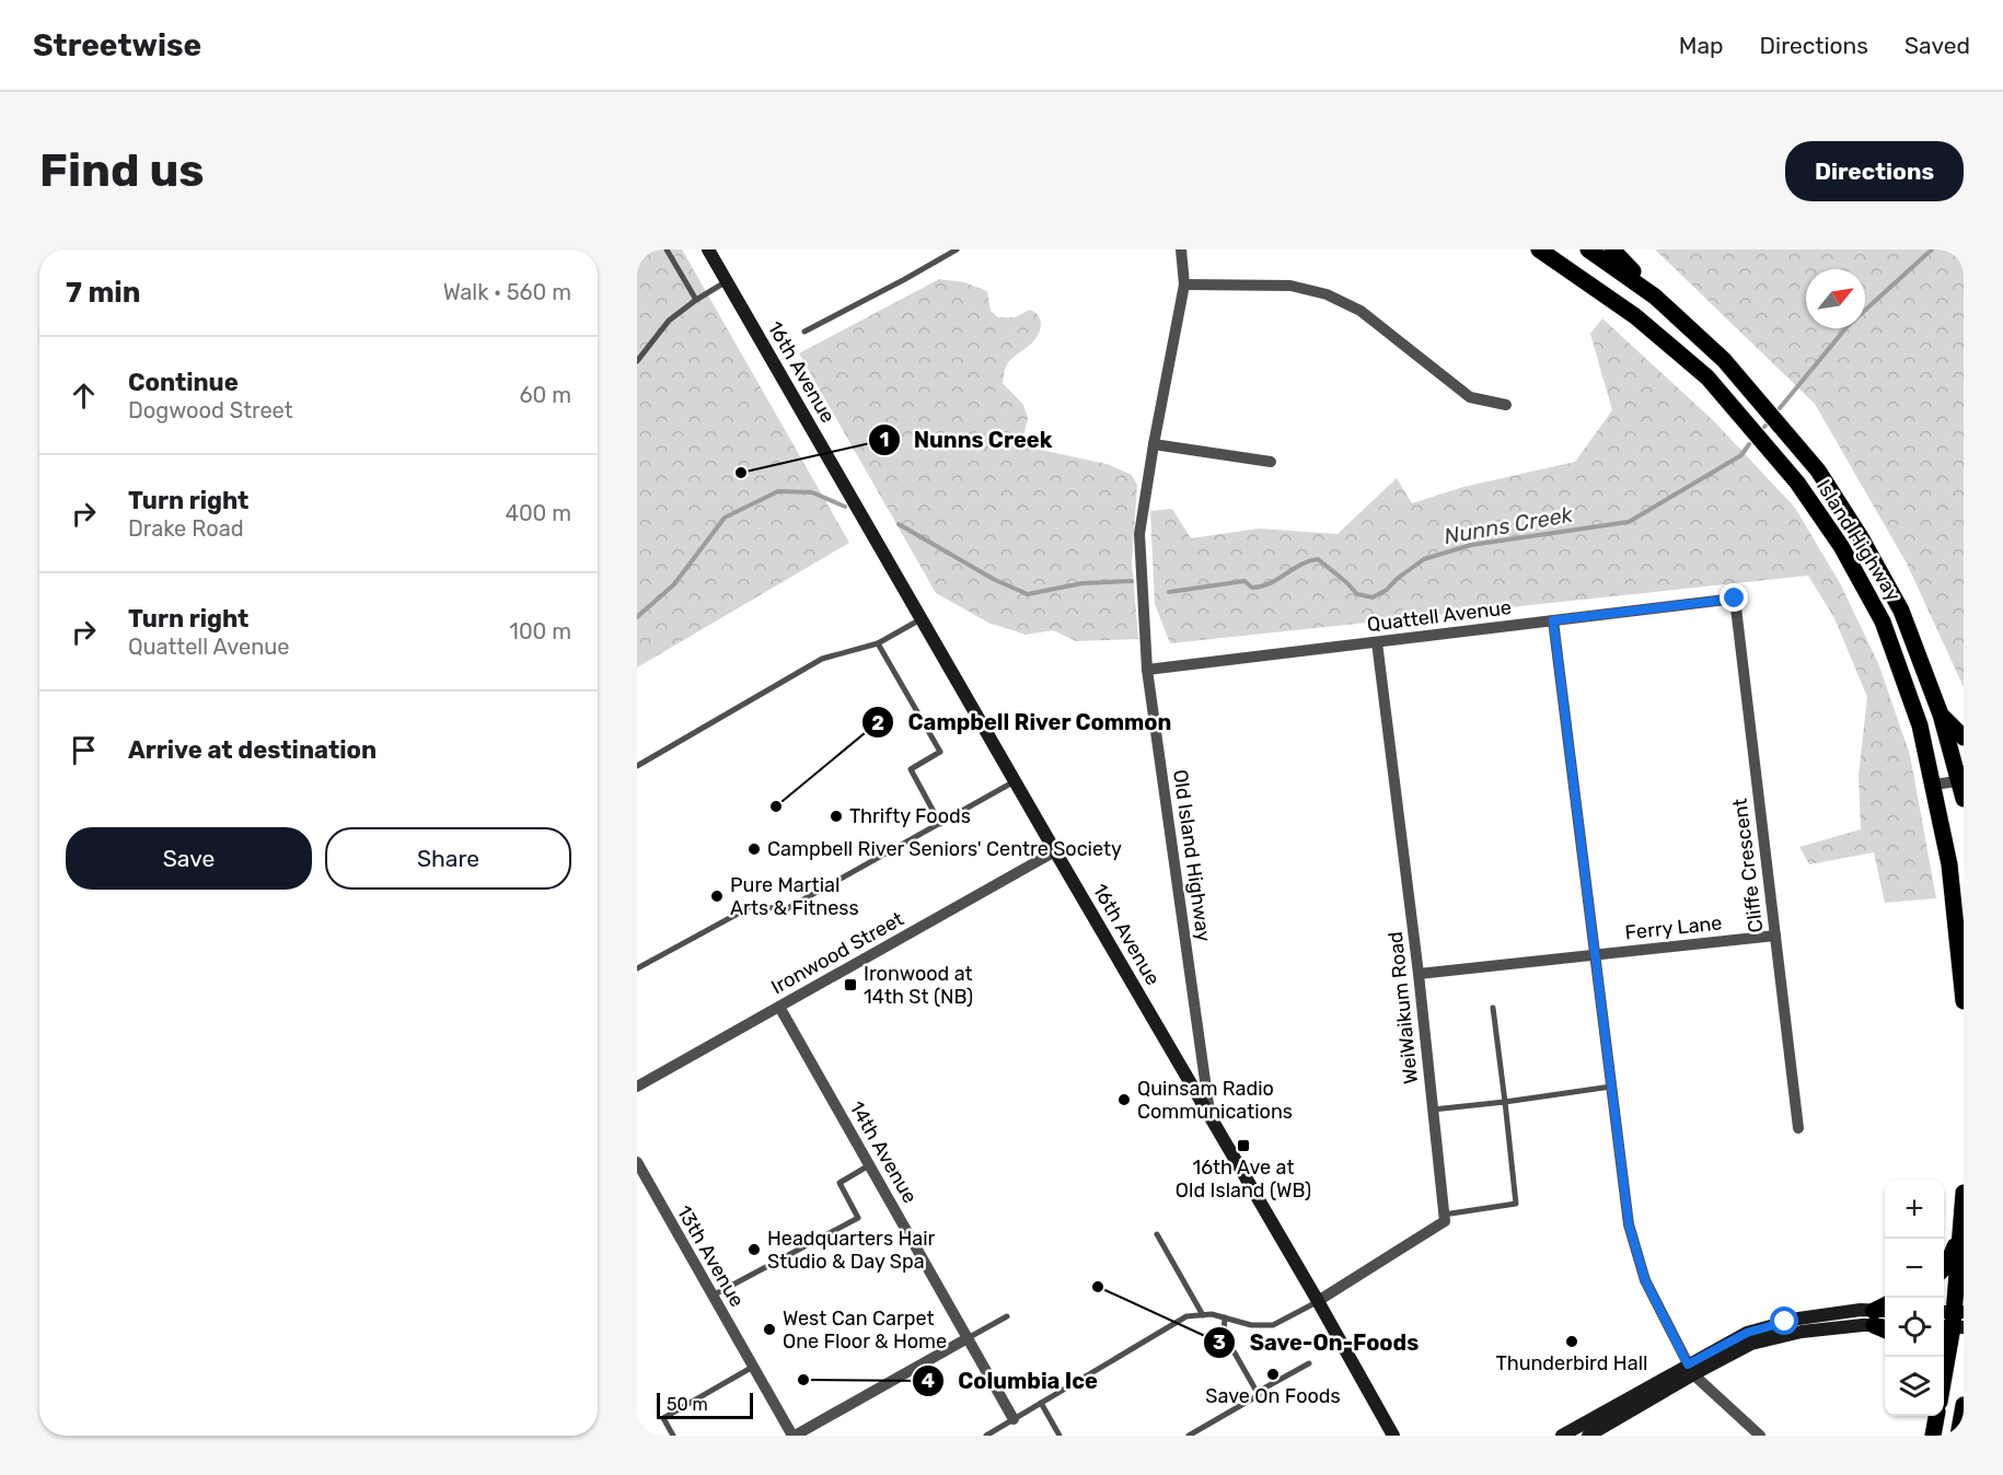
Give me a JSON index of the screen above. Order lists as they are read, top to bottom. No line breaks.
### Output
{"streets":{"main road":["Island Highway"],"street":["16th Avenue","Quattell Avenue","Old Island Highway","Cliffe Crescent","Ferry Lane","Ironwood Street","WeiWaikum Road","14th Avenue","13th Avenue"]},"crossings":[["16th Avenue","Old Island Highway"],["16th Avenue","Ironwood Street"],["Quattell Avenue","Old Island Highway"],["Quattell Avenue","Cliffe Crescent"],["Quattell Avenue","WeiWaikum Road"],["Cliffe Crescent","Ferry Lane"],["Ferry Lane","WeiWaikum Road"],["Ironwood Street","14th Avenue"]],"water":["Nunns Creek"],"places":{"other":["Nunns Creek","Campbell River Common","Thrifty Foods","Campbell River Seniors' Centre Society","Pure Martial Arts & Fitness","Quinsam Radio Communications","Headquarters Hair Studio & Day Spa","Save-On-Foods","West Can Carpet One Floor & Home","Thunderbird Hall","Save On Foods","Columbia Ice"],"transit":["Ironwood at 14th St (NB)","16th Ave at Old Island (WB)"]},"scale_bar":"50 m","north":"top right","page":{"header":"Streetwise","nav":["Map","Directions","Saved"],"buttons":["Directions",["Save","Share"]],"title":"Find us","heading":["7 min","Walk · 560 m"],"list":[["Continue","Dogwood Street","60 m"],["Turn right","Drake Road","400 m"],["Turn right","Quattell Avenue","100 m"],"Arrive at destination"],"map_buttons":["+","−"],"scale":"50 m"}}
